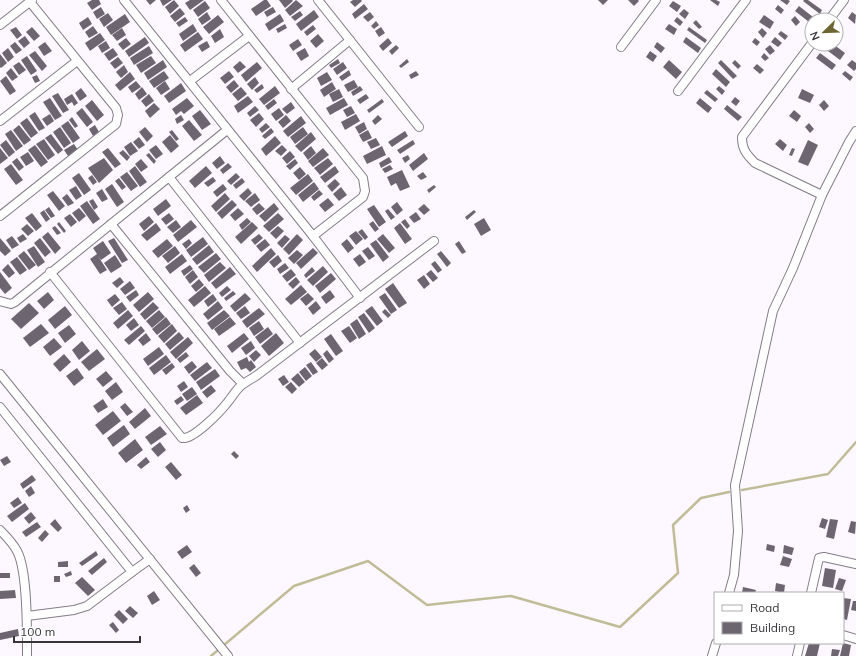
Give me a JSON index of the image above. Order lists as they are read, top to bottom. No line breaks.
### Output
{"legend":["Road","Building"],"scale_bar":"100 m","north":"bottom left"}
